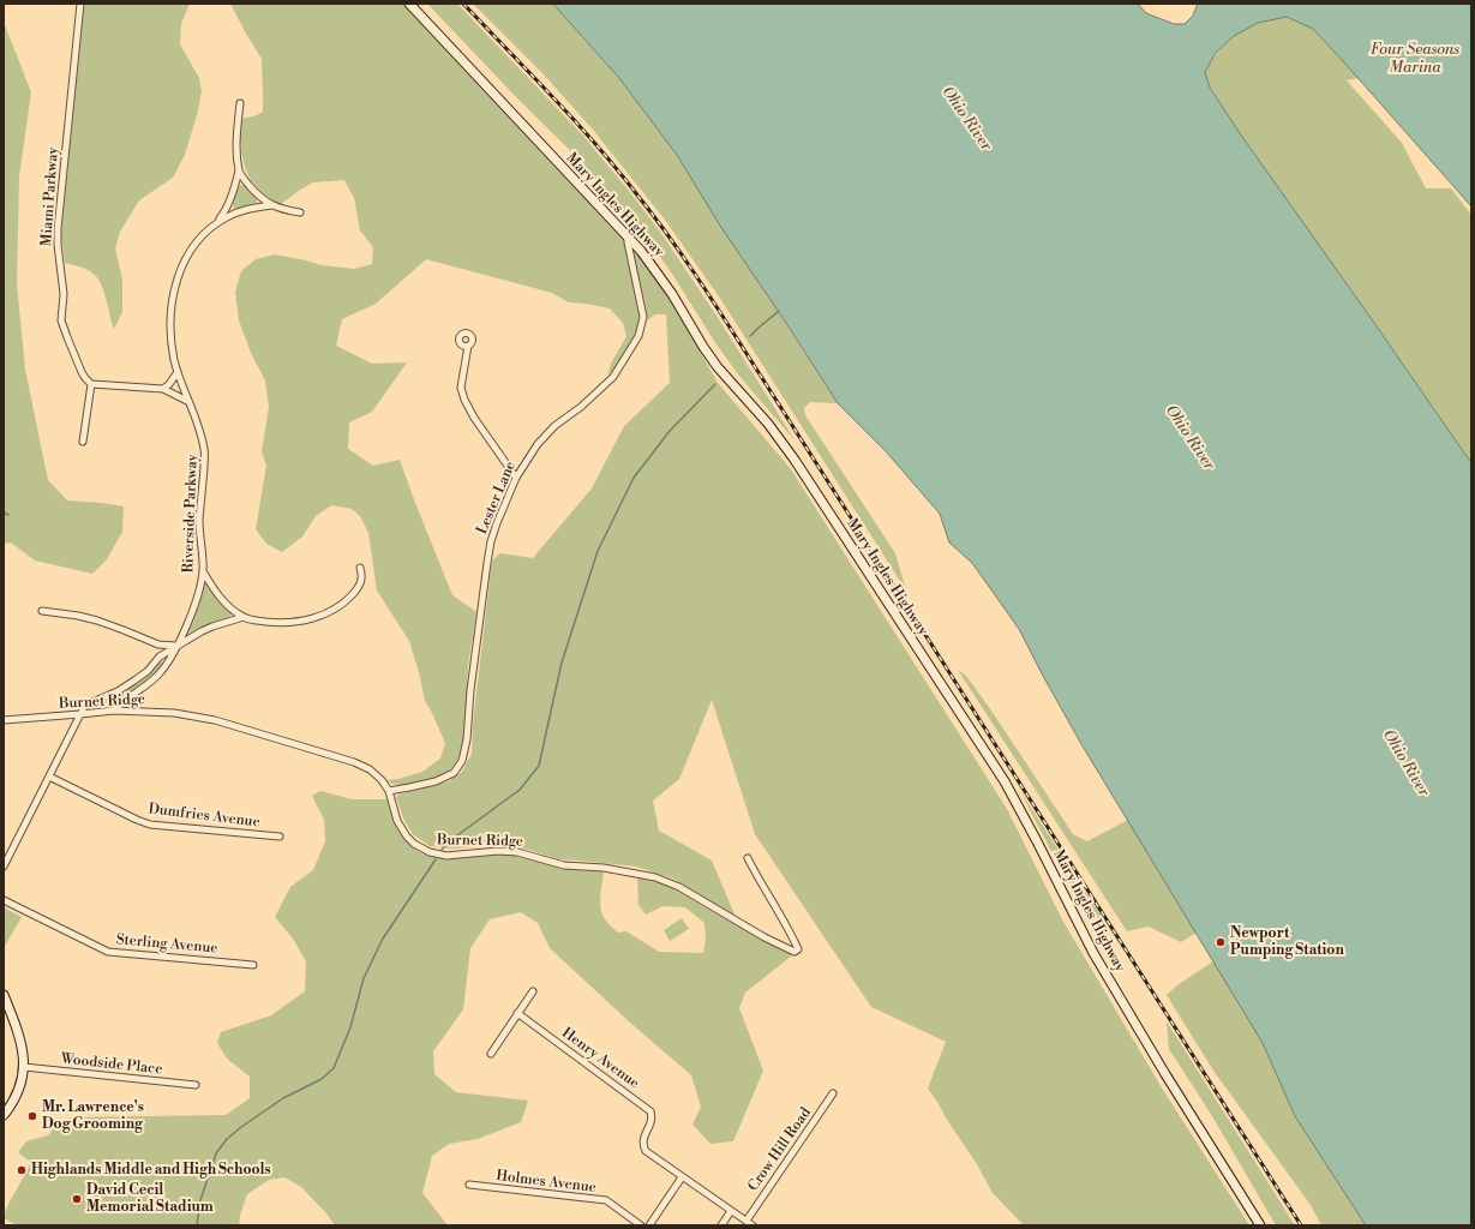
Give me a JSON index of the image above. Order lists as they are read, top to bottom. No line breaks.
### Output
{"streets":{"street":["Miami Parkway","Mary Ingles Highway","Lester Lane","Riverside Parkway","Burnet Ridge","Dumfries Avenue","Sterling Avenue","Henry Avenue","Woodside Place","Crow Hill Road","Holmes Avenue"]},"crossings":[["Mary Ingles Highway","Lester Lane"],["Lester Lane","Burnet Ridge"],["Riverside Parkway","Burnet Ridge"]],"water":["Four Seasons Marina","Ohio River"],"places":["Newport Pumping Station","Mr. Lawrence's Dog Grooming","Highlands Middle and High Schools","David Cecil Memorial Stadium"]}
